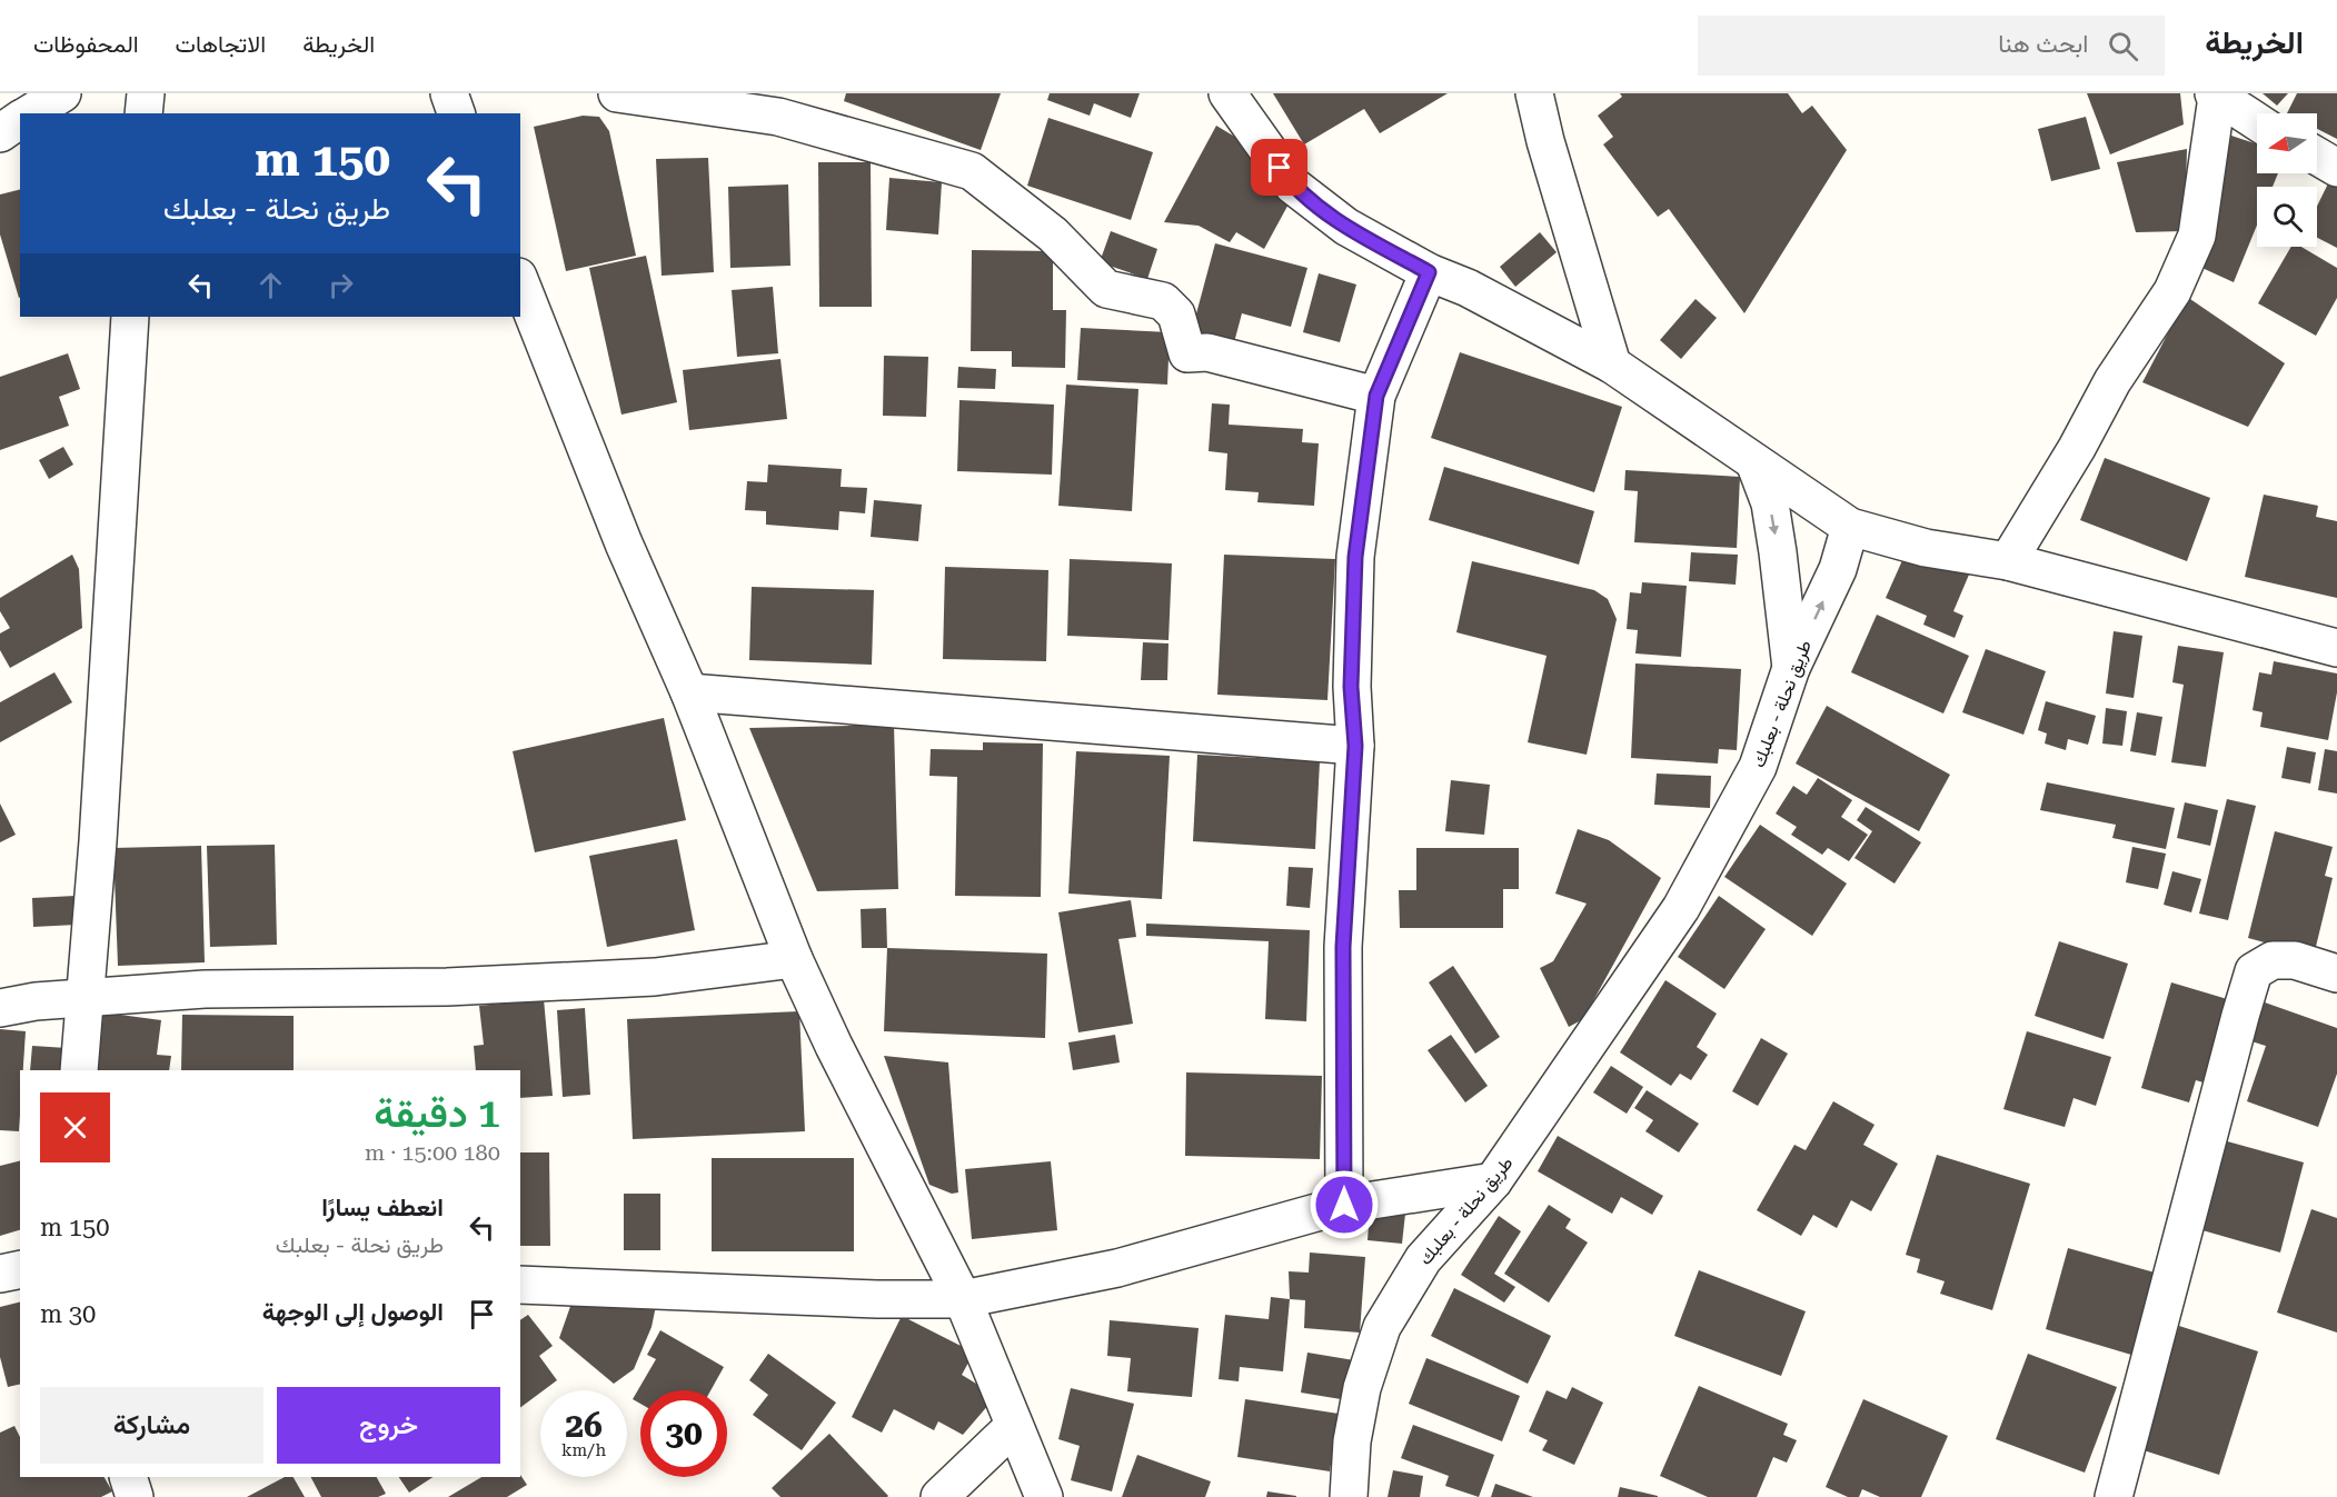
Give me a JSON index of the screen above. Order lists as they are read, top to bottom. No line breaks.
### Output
{"streets":{"street":["طريق نحلة - بعلبك"]},"north":"left","page":{"header":"الخريطة","search":"ابحث هنا","nav":["الخريطة","الاتجاهات","المحفوظات"],"turn":["150 m","طريق نحلة - بعلبك"],"heading":["1 دقيقة","180 m · 15:00"],"list":[{"name":"انعطف يسارًا","note":"طريق نحلة - بعلبك","value":"150 m"},{"name":"الوصول إلى الوجهة","value":"30 m"}],"buttons":["خروج","مشاركة"],"speed":"26 km/h","limit":"30"}}
